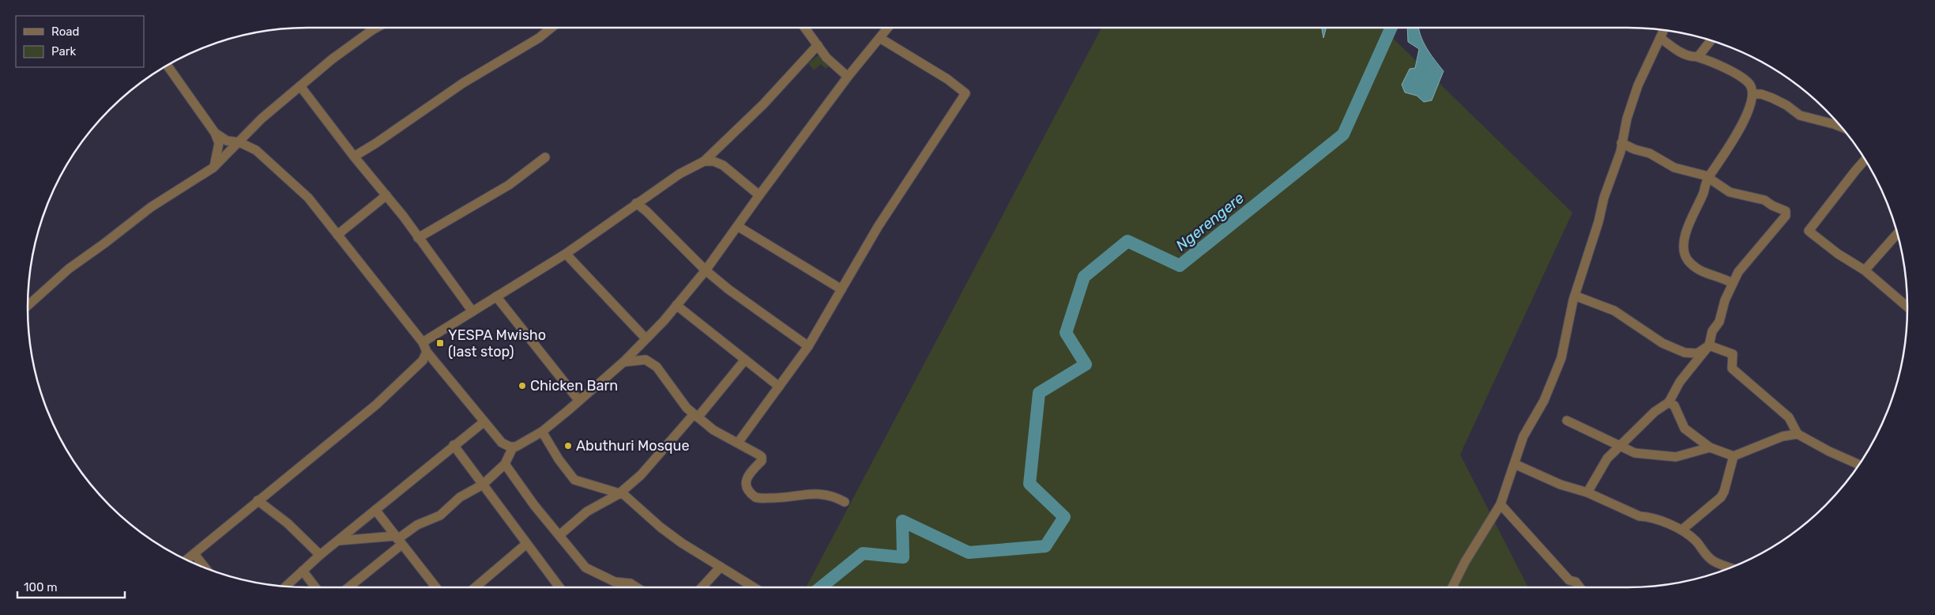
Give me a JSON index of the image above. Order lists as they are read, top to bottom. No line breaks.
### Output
{"water":["Ngerengere"],"places":{"transit":["YESPA Mwisho (last stop)"],"other":["Chicken Barn","Abuthuri Mosque"]},"legend":["Road","Park"],"scale_bar":"100 m"}
